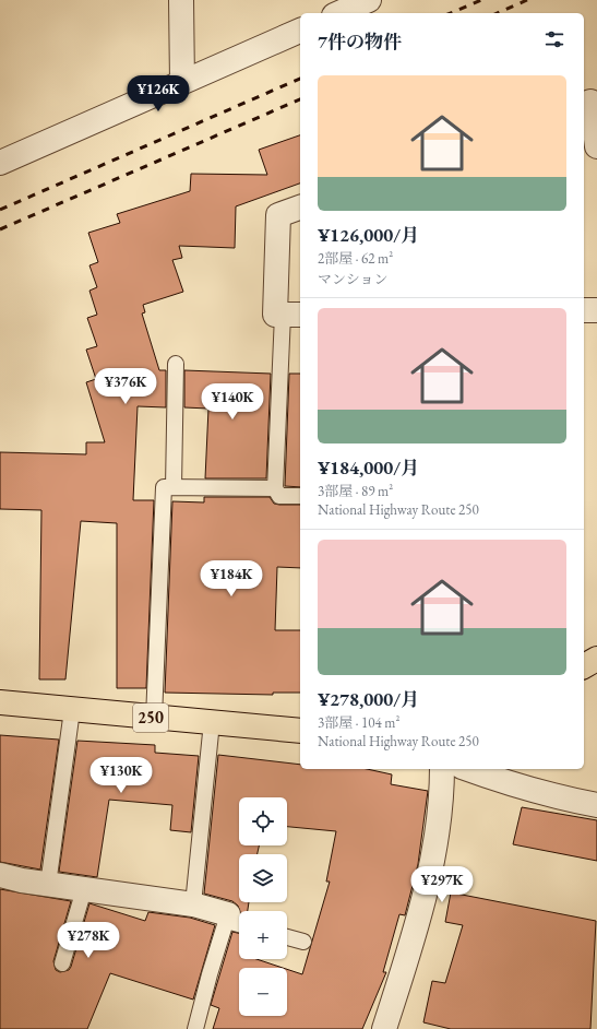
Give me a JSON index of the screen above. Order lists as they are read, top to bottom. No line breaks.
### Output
{"streets":{"highway":["250"]},"page":{"heading":"7件の物件","list":[{"name":"¥126,000/月","note":"2部屋 · 62 m² · マンション"},{"name":"¥184,000/月","note":"3部屋 · 89 m² · National Highway Route 250"},{"name":"¥278,000/月","note":"3部屋 · 104 m² · National Highway Route 250"}],"price":["¥126K","¥376K","¥140K","¥184K","¥130K","¥297K","¥278K"],"map_buttons":["+","−"]}}
